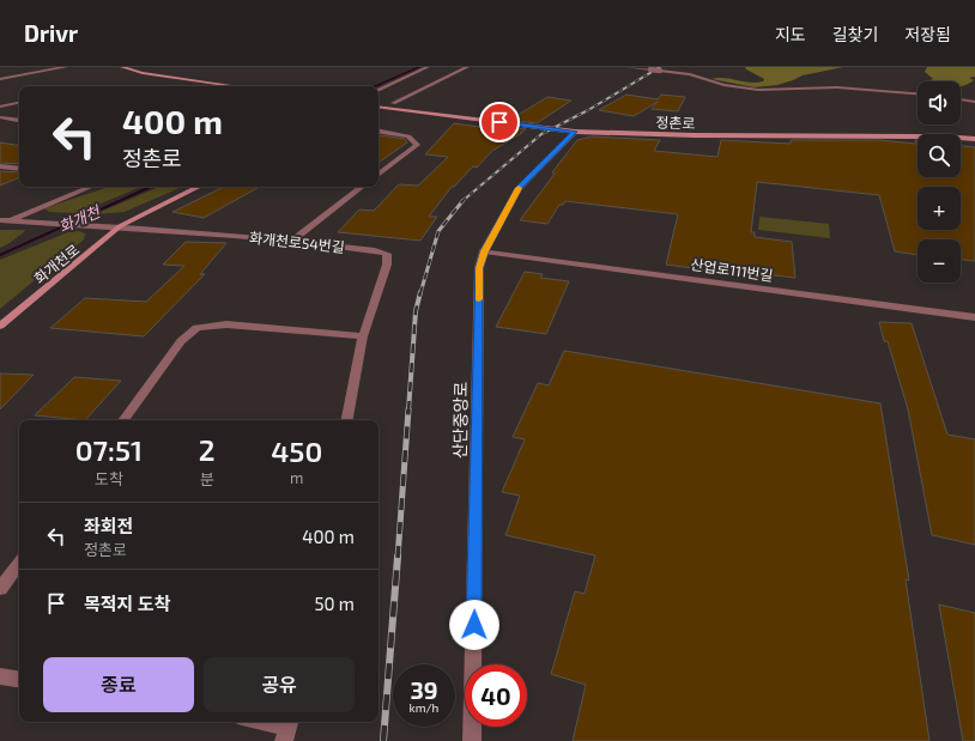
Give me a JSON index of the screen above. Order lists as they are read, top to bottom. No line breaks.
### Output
{"streets":{"main road":["정촌로","화개천로"],"street":["화개천로54번길","산업로111번길","산단중앙로"]},"crossings":[["정촌로","산단중앙로"],["화개천로54번길","화개천로"],["산업로111번길","산단중앙로"]],"water":["화개천"],"page":{"header":"Drivr","nav":["지도","길찾기","저장됨"],"map_buttons":["+","−"],"turn":["400 m","정촌로"],"eta":["07:51","도착","2","분","450","m"],"list":[{"name":"좌회전","note":"정촌로","value":"400 m"},{"name":"목적지 도착","value":"50 m"}],"buttons":["종료","공유"],"speed":"39 km/h","limit":"40"}}
